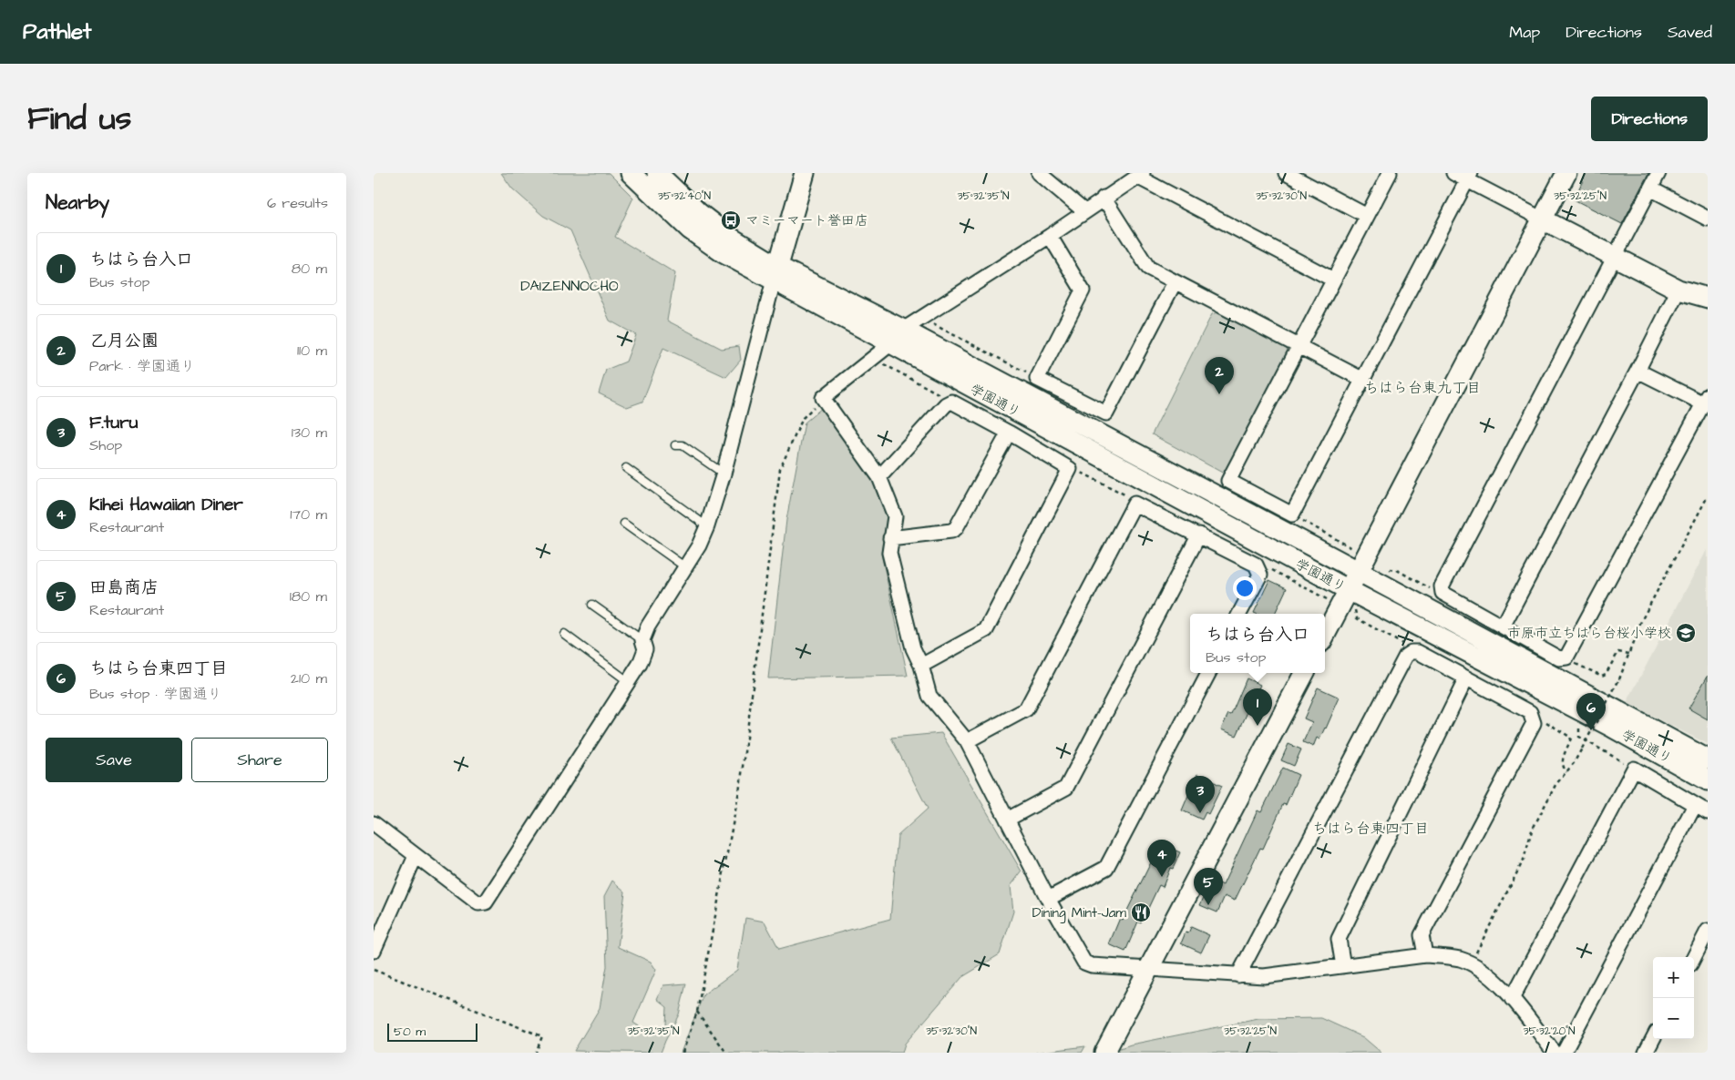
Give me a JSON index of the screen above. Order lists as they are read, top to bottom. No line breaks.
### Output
{"streets":{"street":["学園通り"]},"districts":["DAIZENNOCHO","ちはら台東九丁目","ちはら台東四丁目"],"places":{"bus stop":["マミーマート誉田店"],"school or university":["市原市立ちはら台桜小学校"],"restaurant":["Dining Mint-Jam"]},"scale_bar":"50 m","page":{"header":"Pathlet","nav":["Map","Directions","Saved"],"title":"Find us","buttons":["Directions",["Save","Share"]],"heading":["Nearby","6 results"],"list":[{"mark":"1","name":"ちはら台入口","note":"Bus stop","value":"80 m"},{"mark":"2","name":"乙月公園","note":"Park · 学園通り","value":"110 m"},{"mark":"3","name":"F.turu","note":"Shop","value":"130 m"},{"mark":"4","name":"Kihei Hawaiian Diner","note":"Restaurant","value":"170 m"},{"mark":"5","name":"田島商店","note":"Restaurant","value":"180 m"},{"mark":"6","name":"ちはら台東四丁目","note":"Bus stop · 学園通り","value":"210 m"}],"pins":["2","1","6","3","4","5"],"popup":["ちはら台入口","Bus stop"],"map_buttons":["+","−"],"scale":"50 m"},"coordinates":["35°32'40\"N","35°32'35\"N","35°32'30\"N","35°32'25\"N","35°32'20\"N"]}
